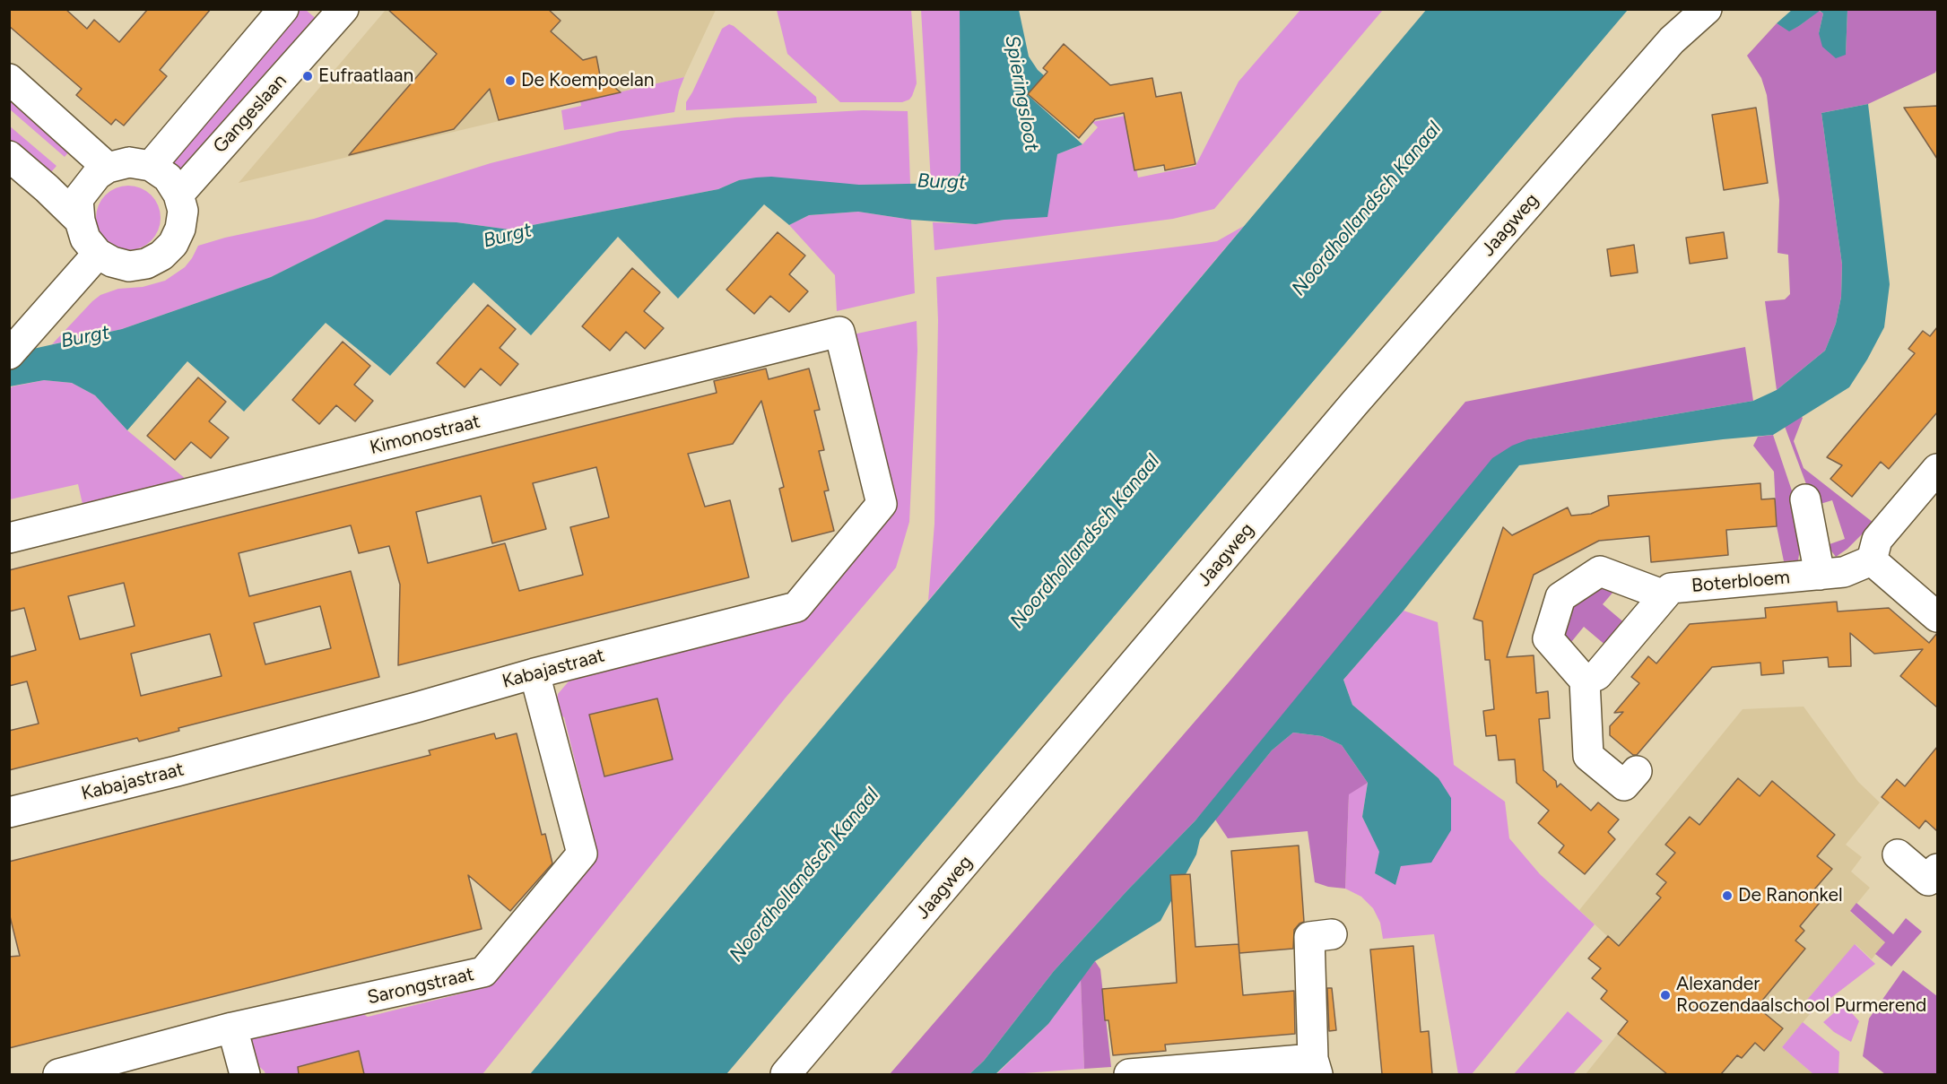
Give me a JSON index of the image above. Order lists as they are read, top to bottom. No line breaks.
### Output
{"streets":{"street":["Gangeslaan","Jaagweg","Kimonostraat","Boterbloem","Kabajastraat","Sarongstraat"]},"crossings":[["Kimonostraat","Kabajastraat"],["Kabajastraat","Sarongstraat"]],"water":["Spieringsloot","Burgt","Noordhollandsch Kanaal"],"places":["Eufraatlaan","De Koempoelan","De Ranonkel","Alexander Roozendaalschool Purmerend"]}
